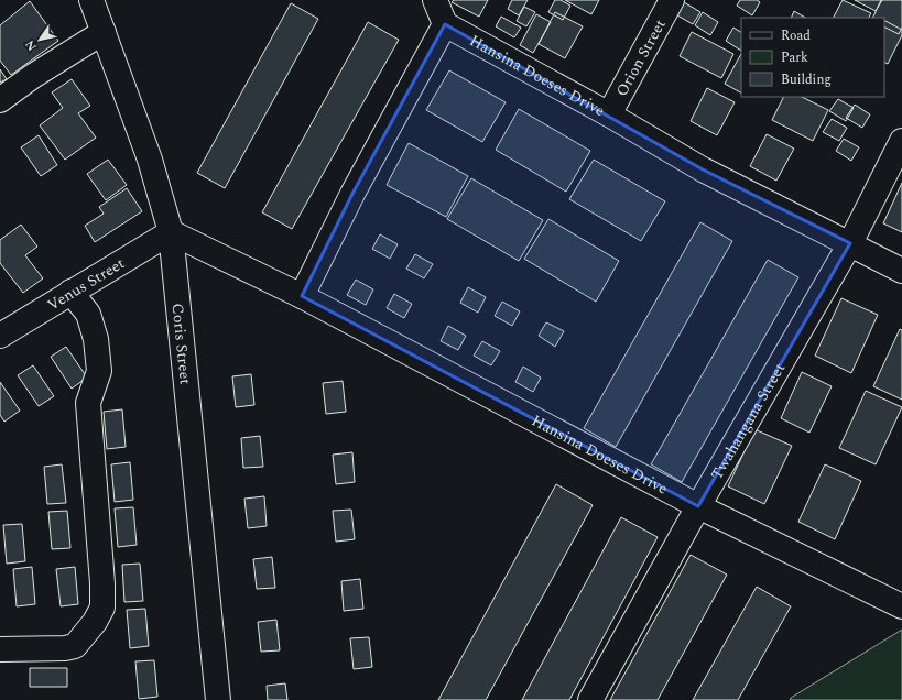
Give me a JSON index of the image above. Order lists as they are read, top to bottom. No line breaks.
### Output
{"streets":{"street":["Orion Street","Hansina Doeses Drive","Venus Street","Coris Street","Twahangana Street"]},"crossings":[["Orion Street","Hansina Doeses Drive"],["Hansina Doeses Drive","Venus Street"],["Hansina Doeses Drive","Coris Street"],["Hansina Doeses Drive","Twahangana Street"],["Venus Street","Coris Street"]],"legend":["Road","Park","Building"],"north":"bottom left"}
